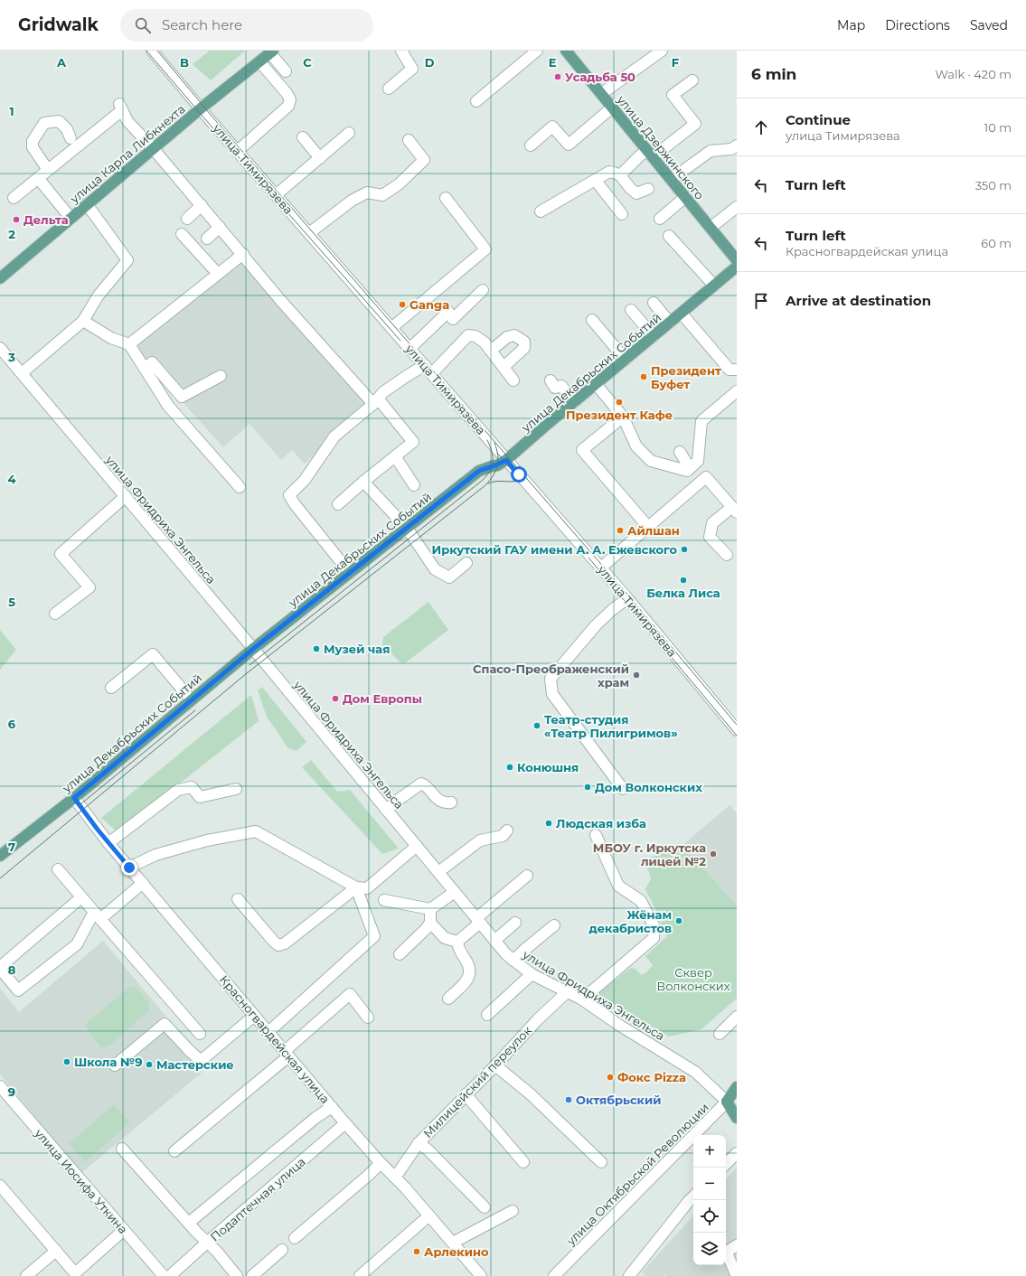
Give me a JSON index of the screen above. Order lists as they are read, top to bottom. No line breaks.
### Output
{"streets":{"main road":["улица Дзержинского","улица Карла Либкнехта","улица Декабрьских Событий","улица Фридриха Энгельса","улица Октябрьской Революции"],"street":["улица Тимирязева","Красногвардейская улица","Милицейский переулок","улица Иосифа Уткина","Подаптечная улица"]},"crossings":[["улица Карла Либкнехта","улица Тимирязева"],["улица Тимирязева","улица Декабрьских Событий"],["улица Декабрьских Событий","улица Фридриха Энгельса"],["улица Декабрьских Событий","Красногвардейская улица"],["улица Фридриха Энгельса","Милицейский переулок"],["улица Фридриха Энгельса","улица Октябрьской Революции"],["Красногвардейская улица","Милицейский переулок"],["Красногвардейская улица","Подаптечная улица"]],"parks":["Сквер Волконских"],"places":["Усадьба 50","Дельта","Ganga","Президент Буфет","Президент Кафе","Айлшан","Иркутский ГАУ имени А. А. Ежевского","Белка Лиса","Музей чая","Спасо-Преображенский храм","Дом Европы","Театр-студия «Театр Пилигримов»","Конюшня","Дом Волконских","Людская изба","МБОУ г. Иркутска лицей №2","Жёнам декабристов","Школа №9","Мастерские","Фокс Pizza","Октябрьский","Арлекино"],"page":{"header":"Gridwalk","search":"Search here","nav":["Map","Directions","Saved"],"heading":["6 min","Walk · 420 m"],"list":[["Continue","улица Тимирязева","10 m"],["Turn left","350 m"],["Turn left","Красногвардейская улица","60 m"],"Arrive at destination"],"map_buttons":["+","−"]},"grid":{"columns":["A","B","C","D","E","F"],"rows":["1","2","3","4","5","6","7","8","9"]}}
